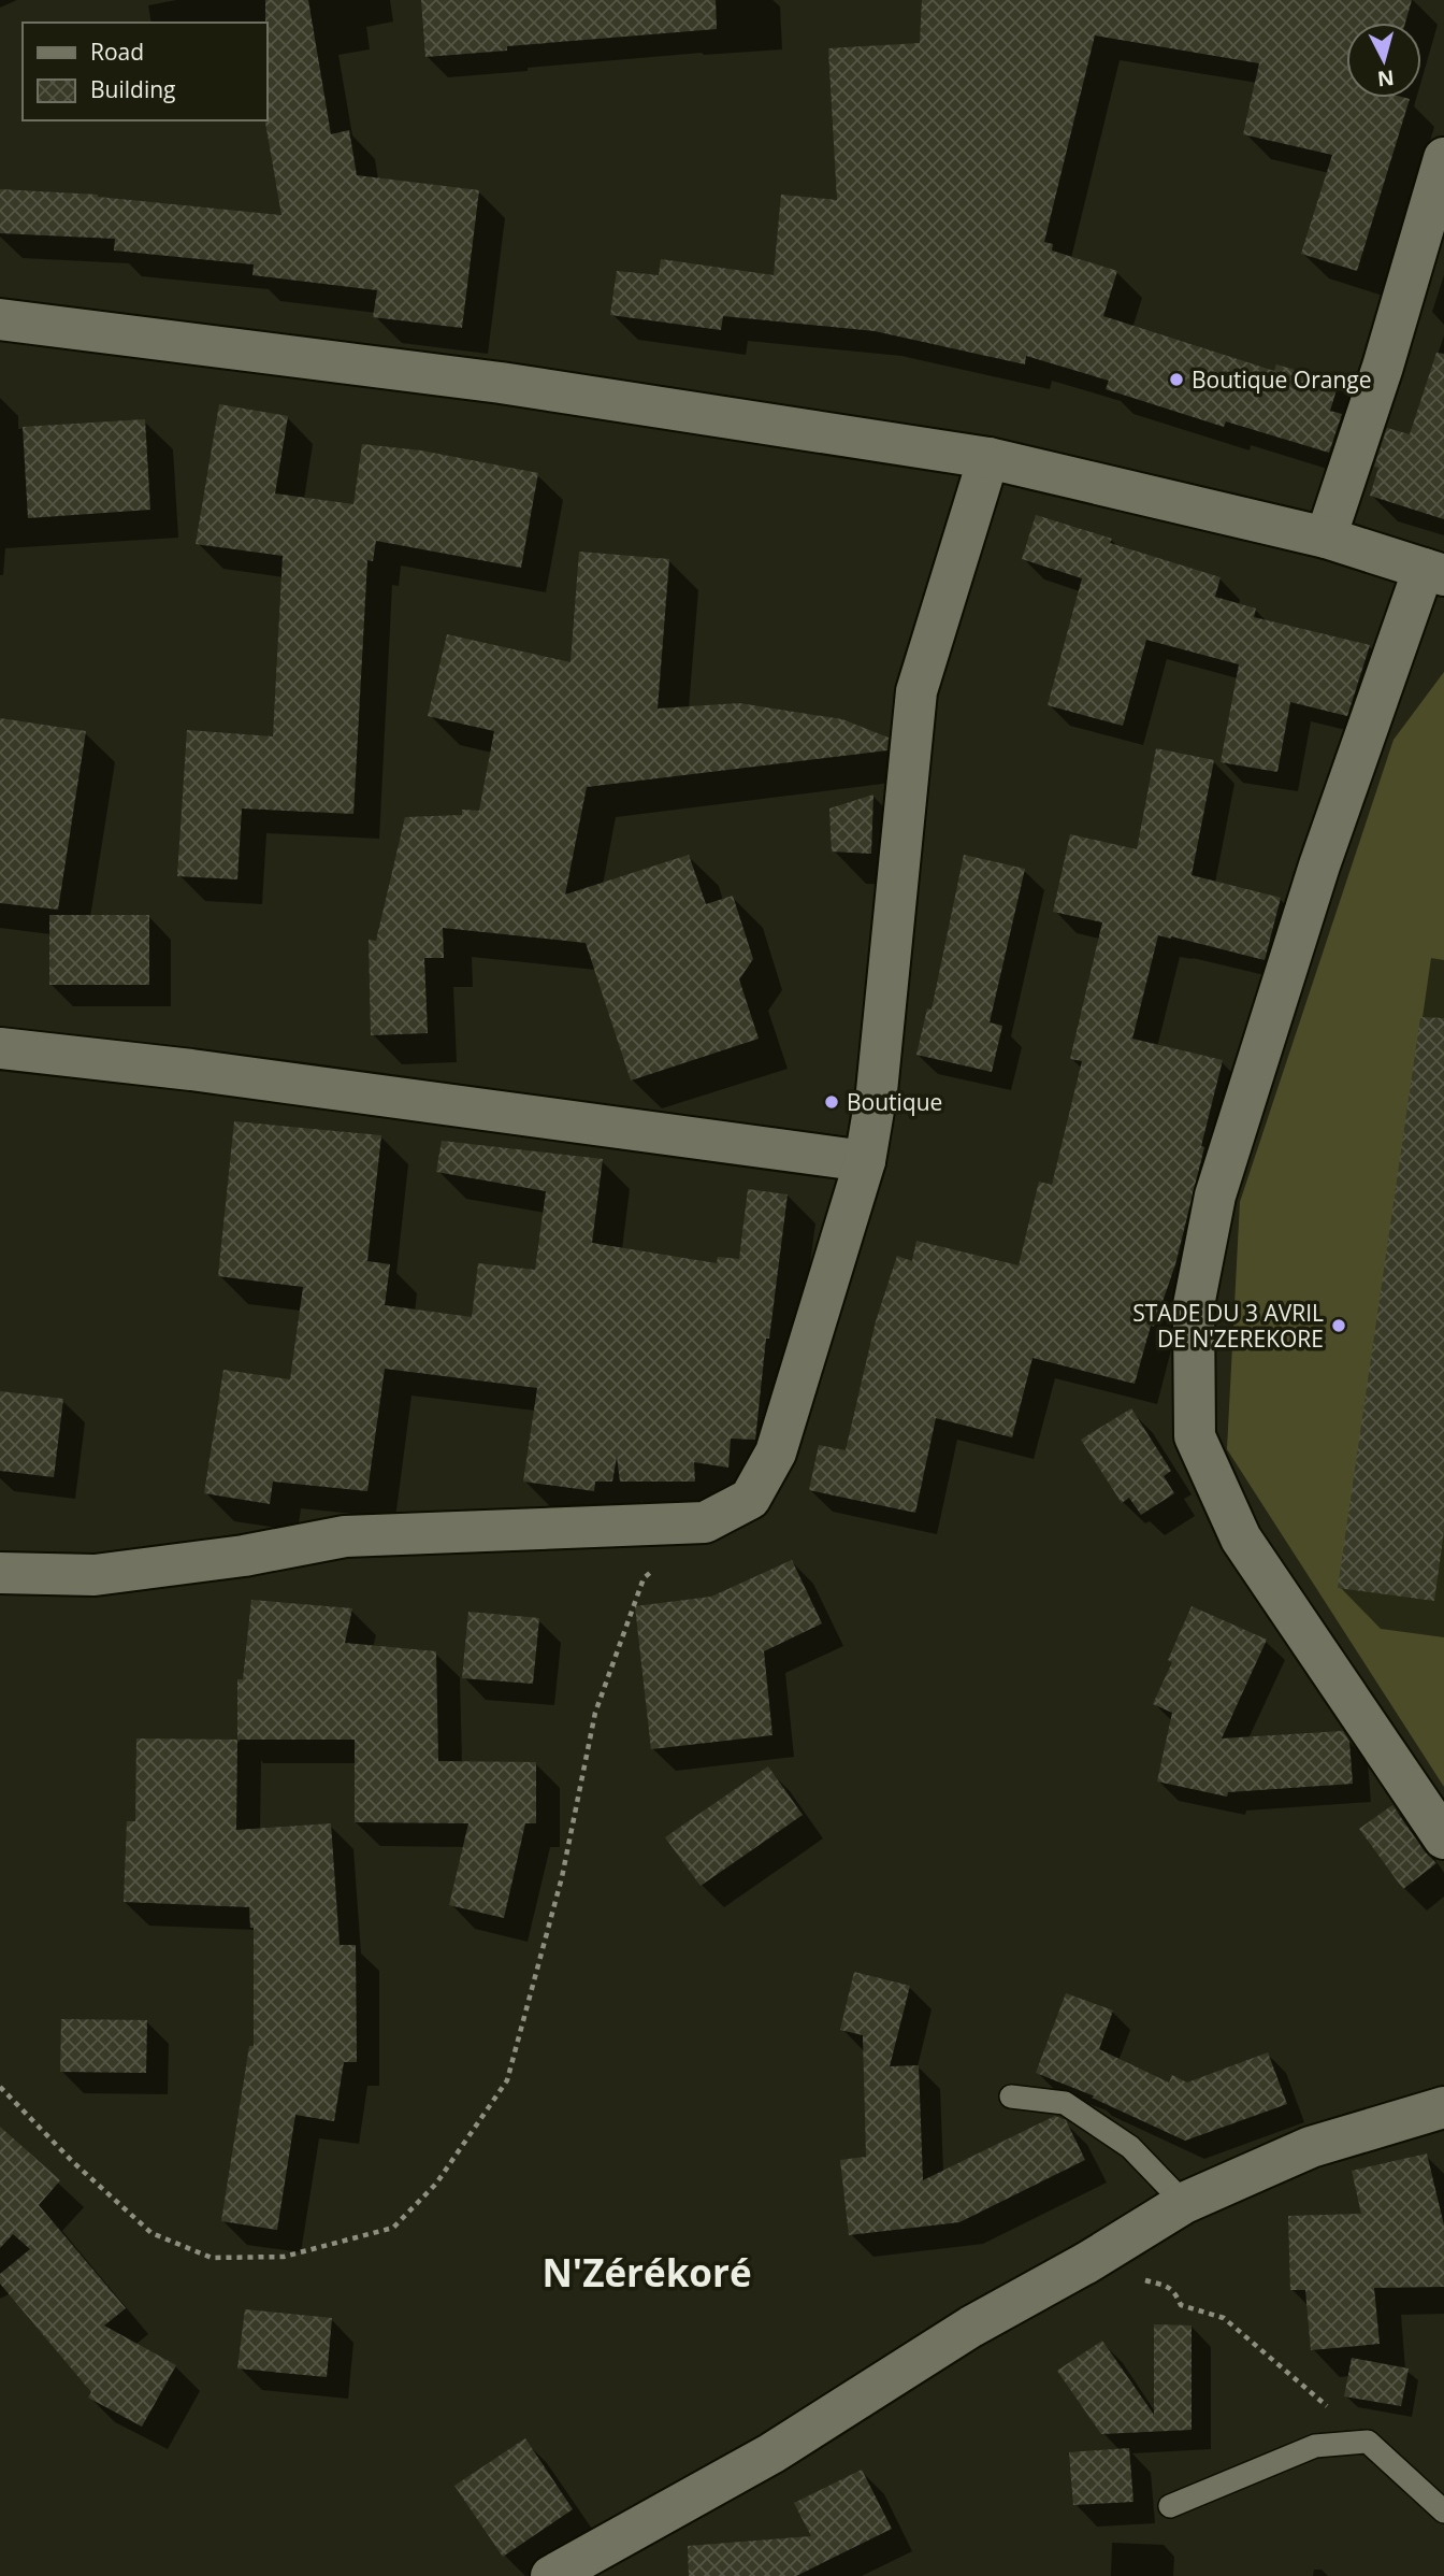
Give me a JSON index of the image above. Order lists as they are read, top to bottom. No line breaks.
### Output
{"districts":["N'Zérékoré"],"places":["Boutique Orange","Boutique","STADE DU 3 AVRIL DE N'ZEREKORE"],"legend":["Road","Building"],"north":"bottom"}
